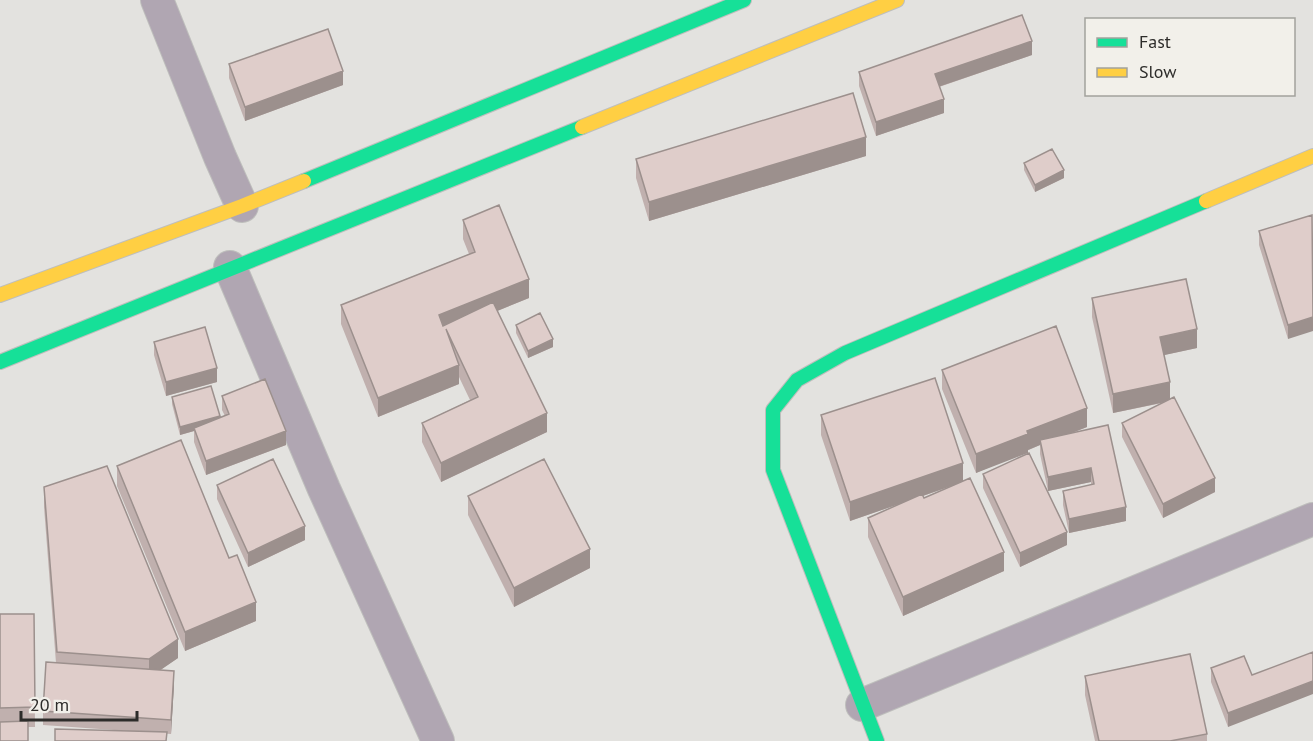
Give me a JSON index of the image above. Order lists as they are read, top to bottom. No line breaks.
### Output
{"legend":["Fast","Slow"],"scale_bar":"20 m"}
